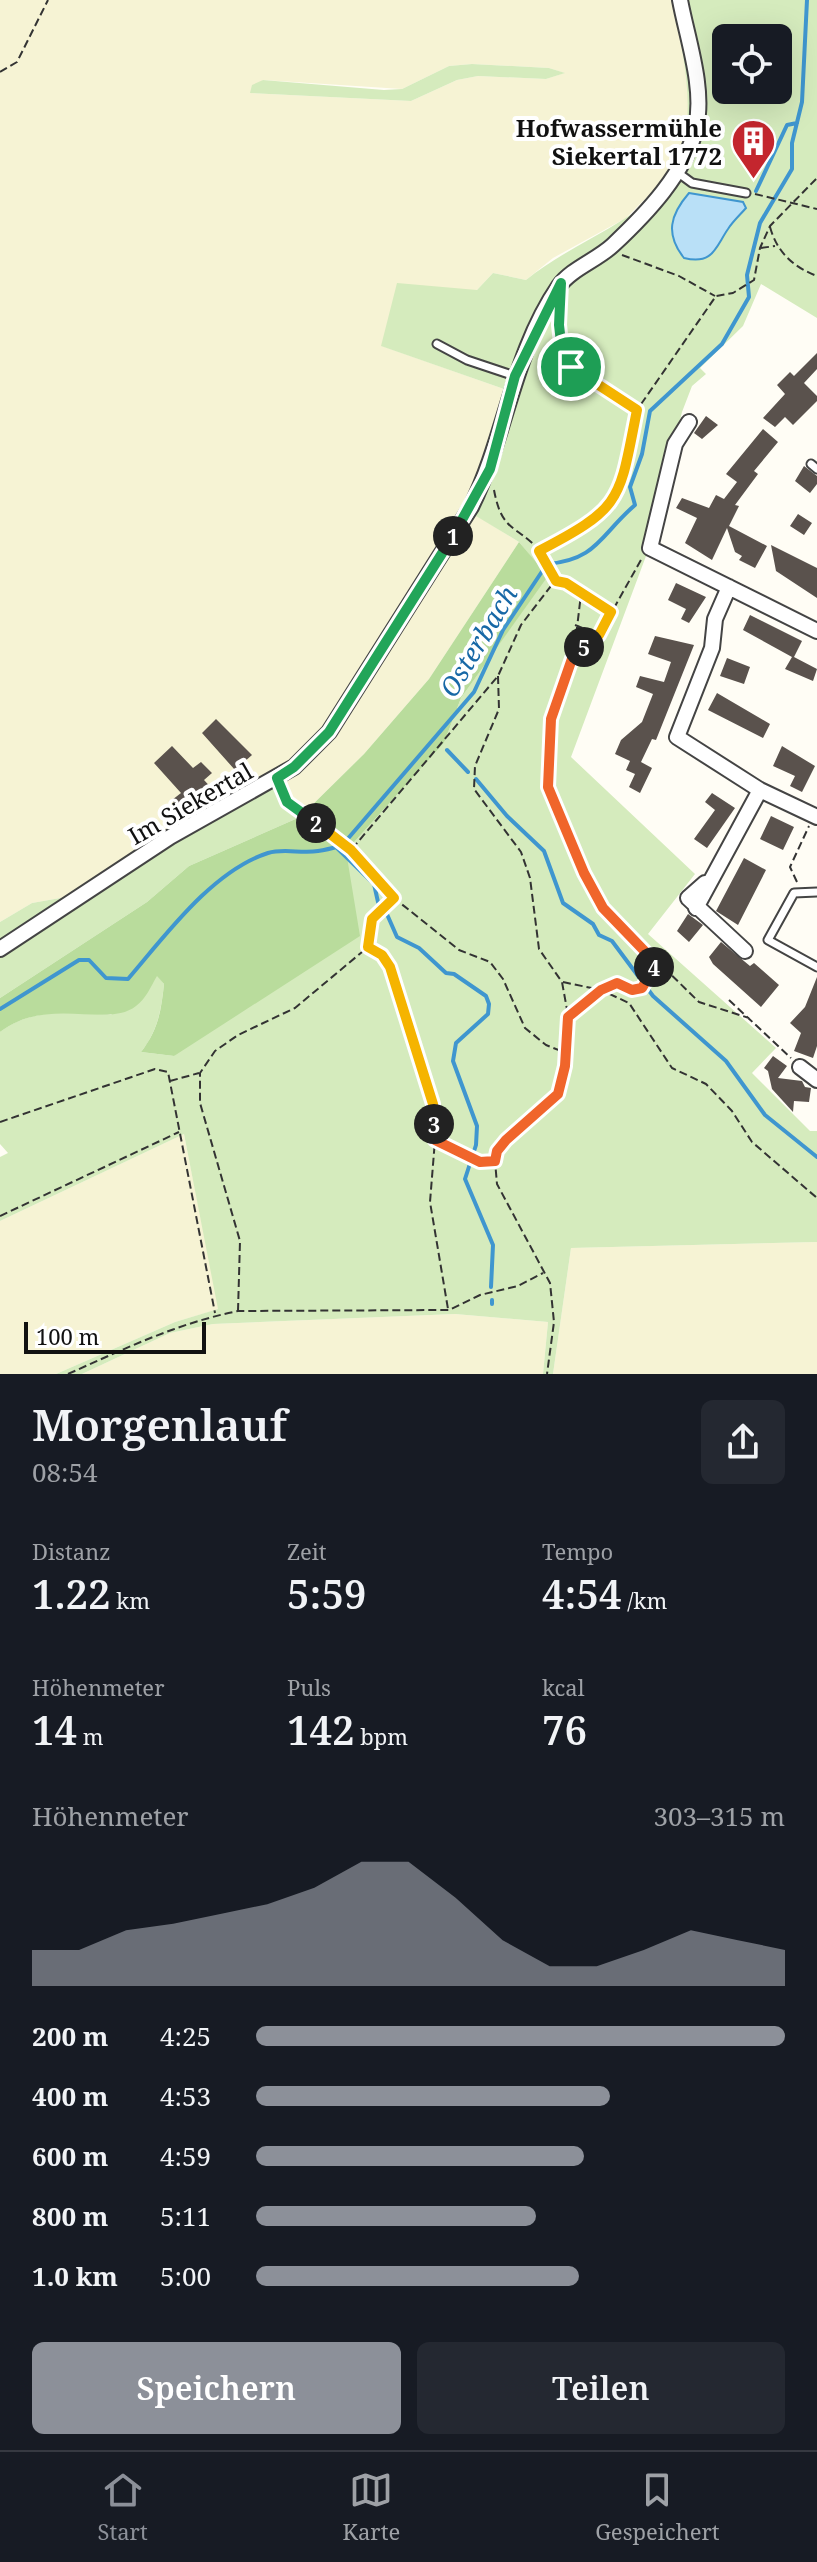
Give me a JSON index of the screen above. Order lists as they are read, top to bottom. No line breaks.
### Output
{"streets":{"street":["Im Siekertal"]},"water":["Osterbach"],"places":{"building":["Hofwassermühle Siekertal 1772"]},"scale_bar":"100 m","page":{"pins":["1","5","2","4","3"],"scale":"100 m","heading":["Morgenlauf","08:54"],"stats":[["Distanz","1.22 km"],["Zeit","5:59"],["Tempo","4:54 /km"],["Höhenmeter","14 m"],["Puls","142 bpm"],["kcal","76"]],"chart":["Höhenmeter","303–315 m"],"list":[{"name":"200 m","note":"4:25"},{"name":"400 m","note":"4:53"},{"name":"600 m","note":"4:59"},{"name":"800 m","note":"5:11"},{"name":"1.0 km","note":"5:00"}],"buttons":["Speichern","Teilen"],"tabs":["Start","Karte","Gespeichert"]}}
